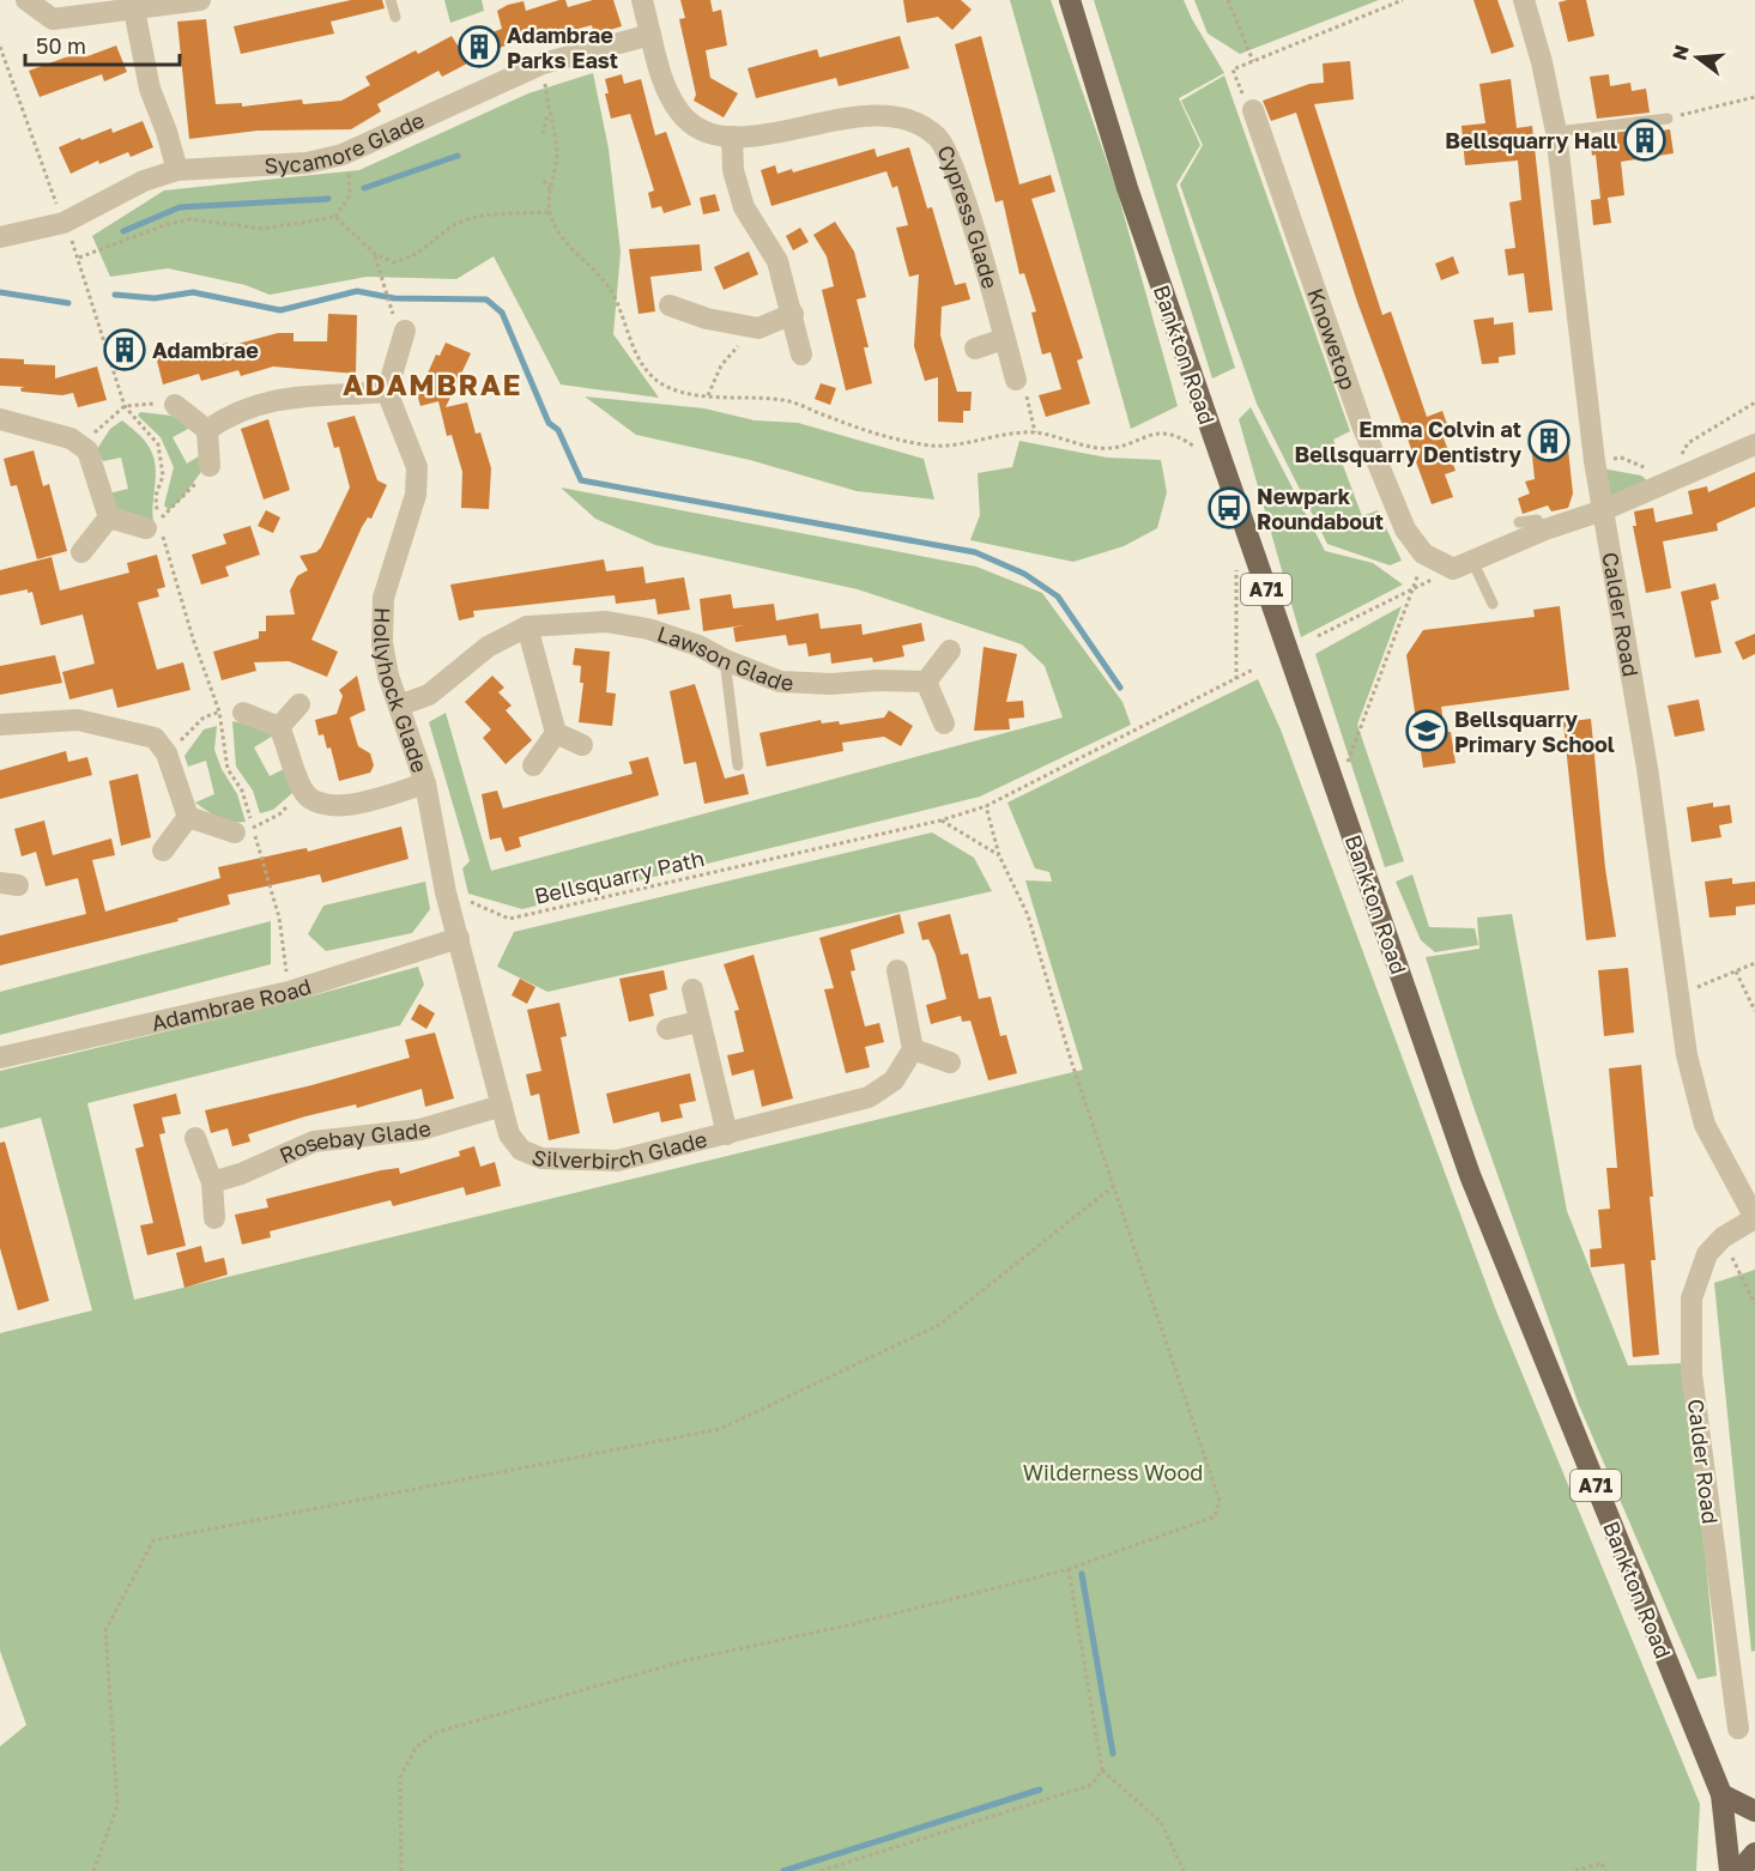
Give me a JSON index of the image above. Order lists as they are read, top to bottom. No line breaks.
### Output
{"streets":{"main road":["Bankton Road","A71"],"street":["Sycamore Glade","Cypress Glade","Knowetop","Calder Road","Lawson Glade","Hollyhock Glade","Adambrae Road","Rosebay Glade","Silverbirch Glade"],"path":["Bellsquarry Path"]},"crossings":[["Knowetop","Calder Road"],["Lawson Glade","Hollyhock Glade"],["Hollyhock Glade","Bellsquarry Path"],["Hollyhock Glade","Adambrae Road"],["Hollyhock Glade","Silverbirch Glade"],["Adambrae Road","Silverbirch Glade"],["Rosebay Glade","Silverbirch Glade"]],"districts":["ADAMBRAE"],"parks":["Wilderness Wood"],"places":{"building":["Adambrae Parks East","Bellsquarry Hall","Adambrae","Emma Colvin at Bellsquarry Dentistry"],"bus stop":["Newpark Roundabout"],"school or university":["Bellsquarry Primary School"]},"scale_bar":"50 m","north":"left"}
